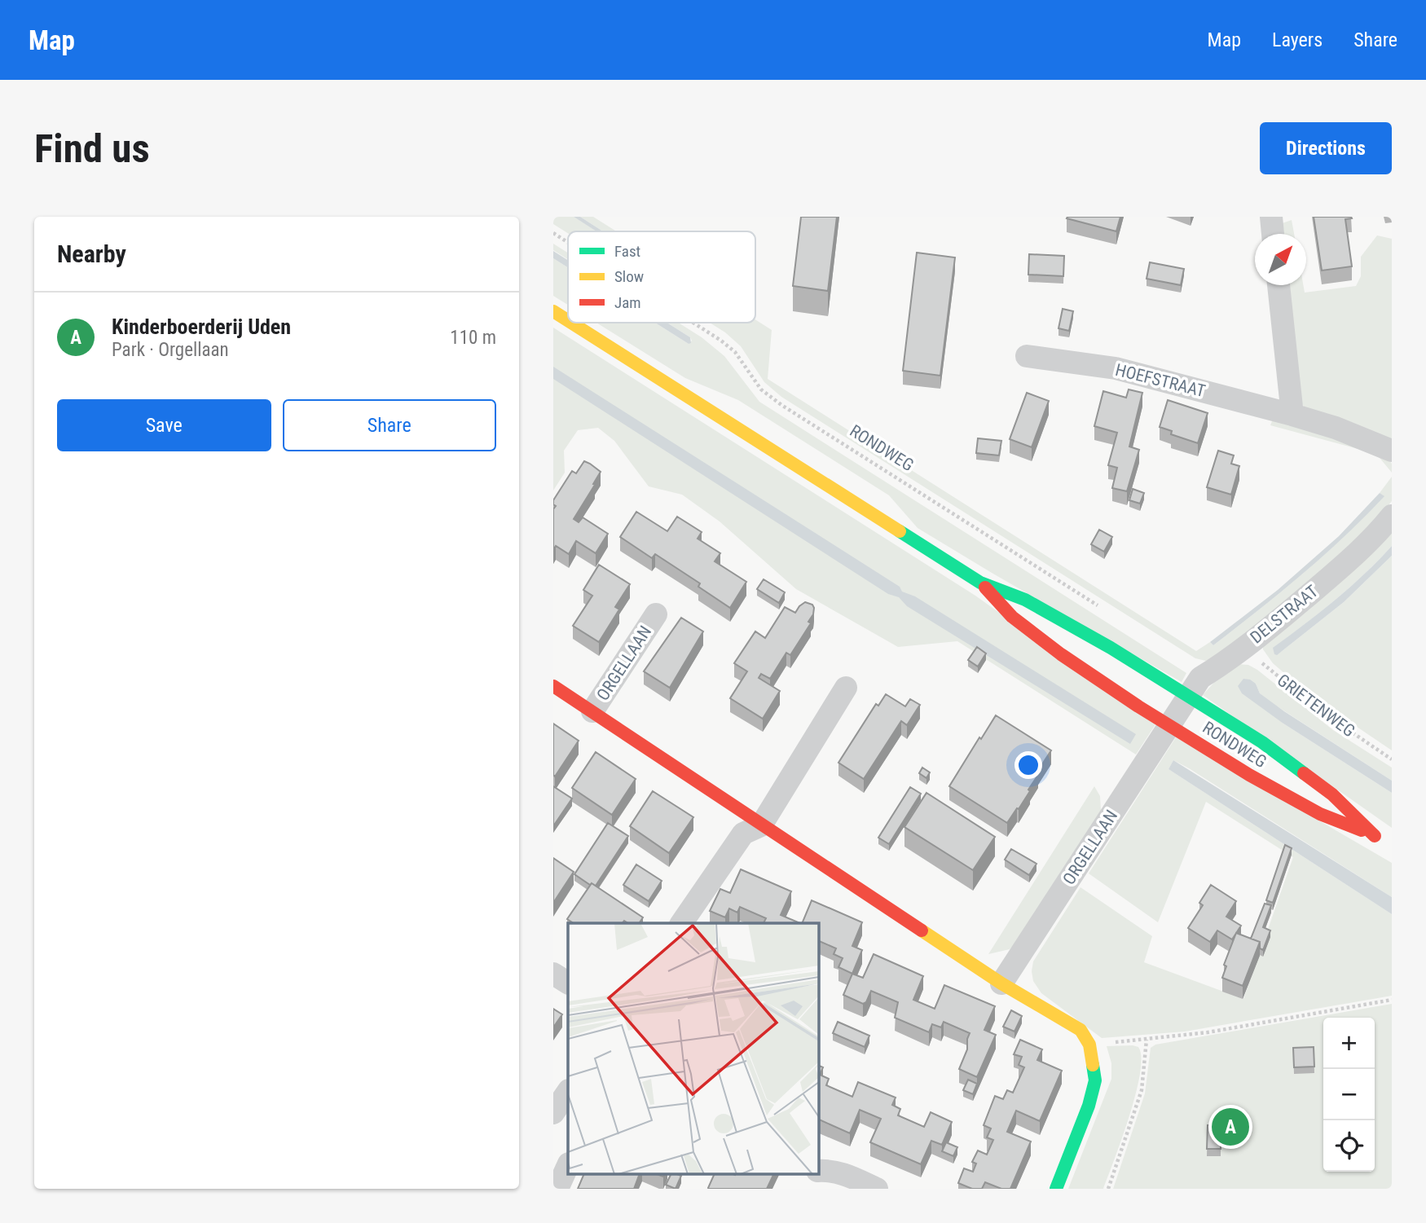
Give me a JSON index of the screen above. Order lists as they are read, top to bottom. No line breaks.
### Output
{"streets":{"main road":["RONDWEG","ORGELLAAN"],"street":["HOEFSTRAAT","DELSTRAAT"],"path":["GRIETENWEG"]},"crossings":[["RONDWEG","DELSTRAAT"],["RONDWEG","ORGELLAAN"],["DELSTRAAT","ORGELLAAN"],["DELSTRAAT","GRIETENWEG"]],"legend":["Fast","Slow","Jam"],"north":"top right","page":{"header":"Map","nav":["Map","Layers","Share"],"buttons":["Directions",["Save","Share"]],"title":"Find us","heading":"Nearby","list":[{"mark":"A","name":"Kinderboerderij Uden","note":"Park · Orgellaan","value":"110 m"}],"map_buttons":["+","−"],"pins":"A"}}
